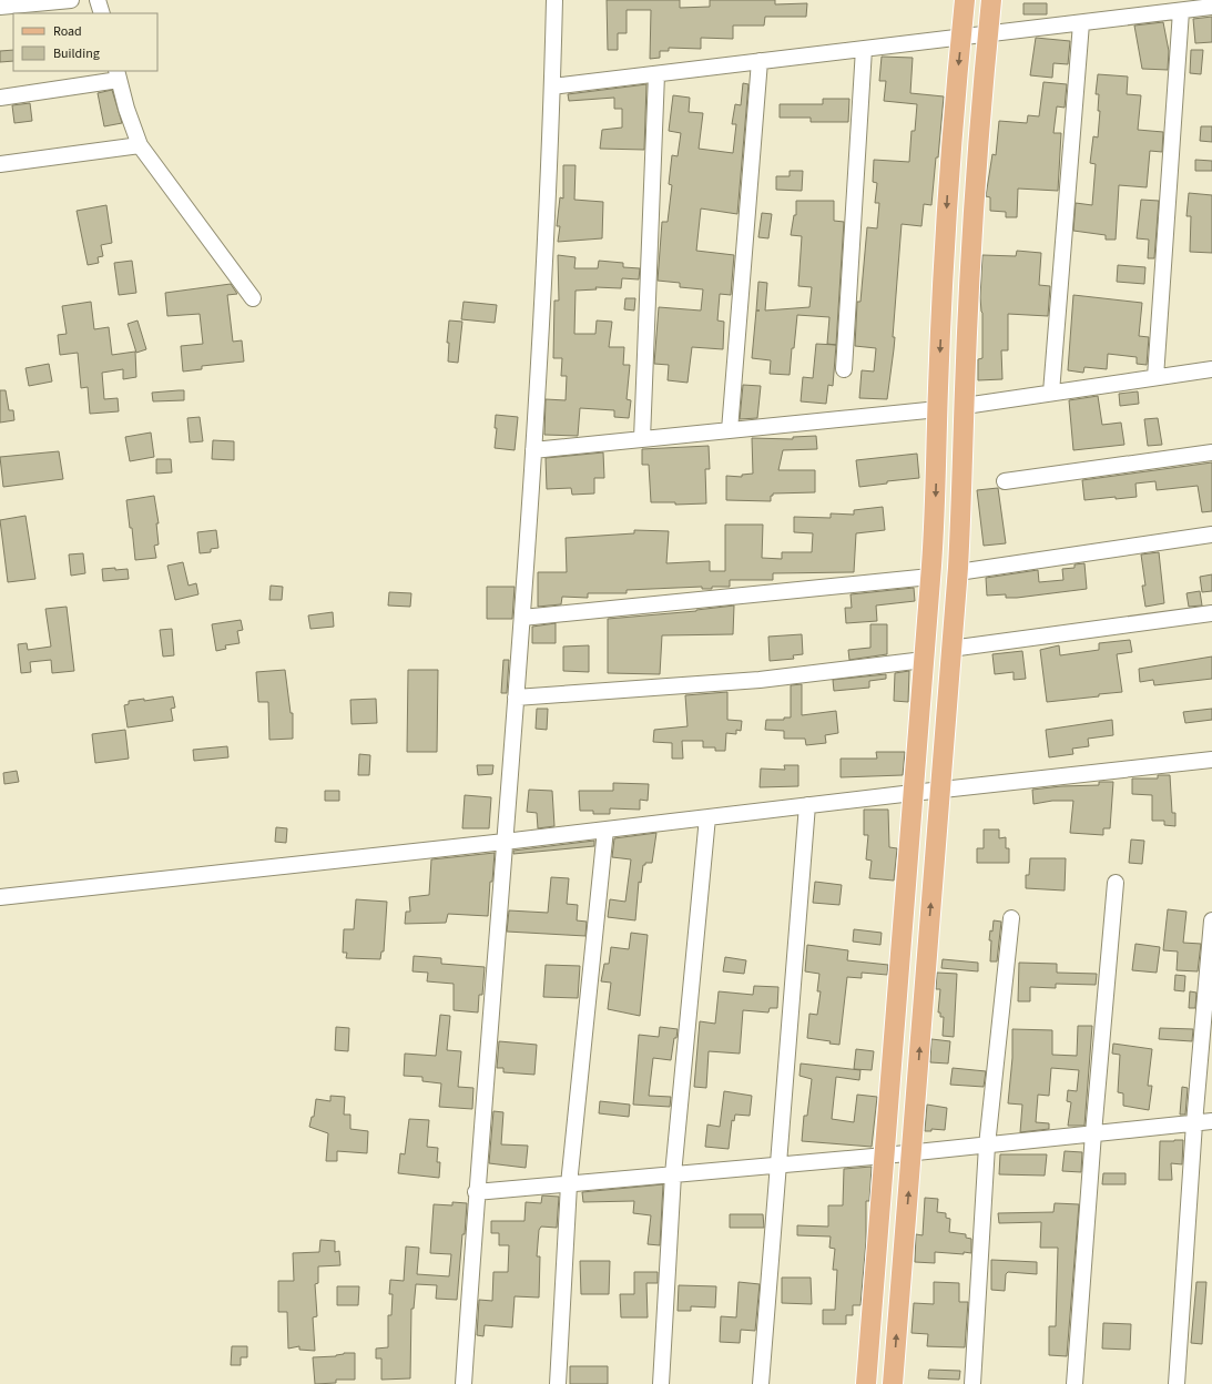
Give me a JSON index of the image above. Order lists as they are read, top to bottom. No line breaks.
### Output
{"legend":["Road","Building"]}
